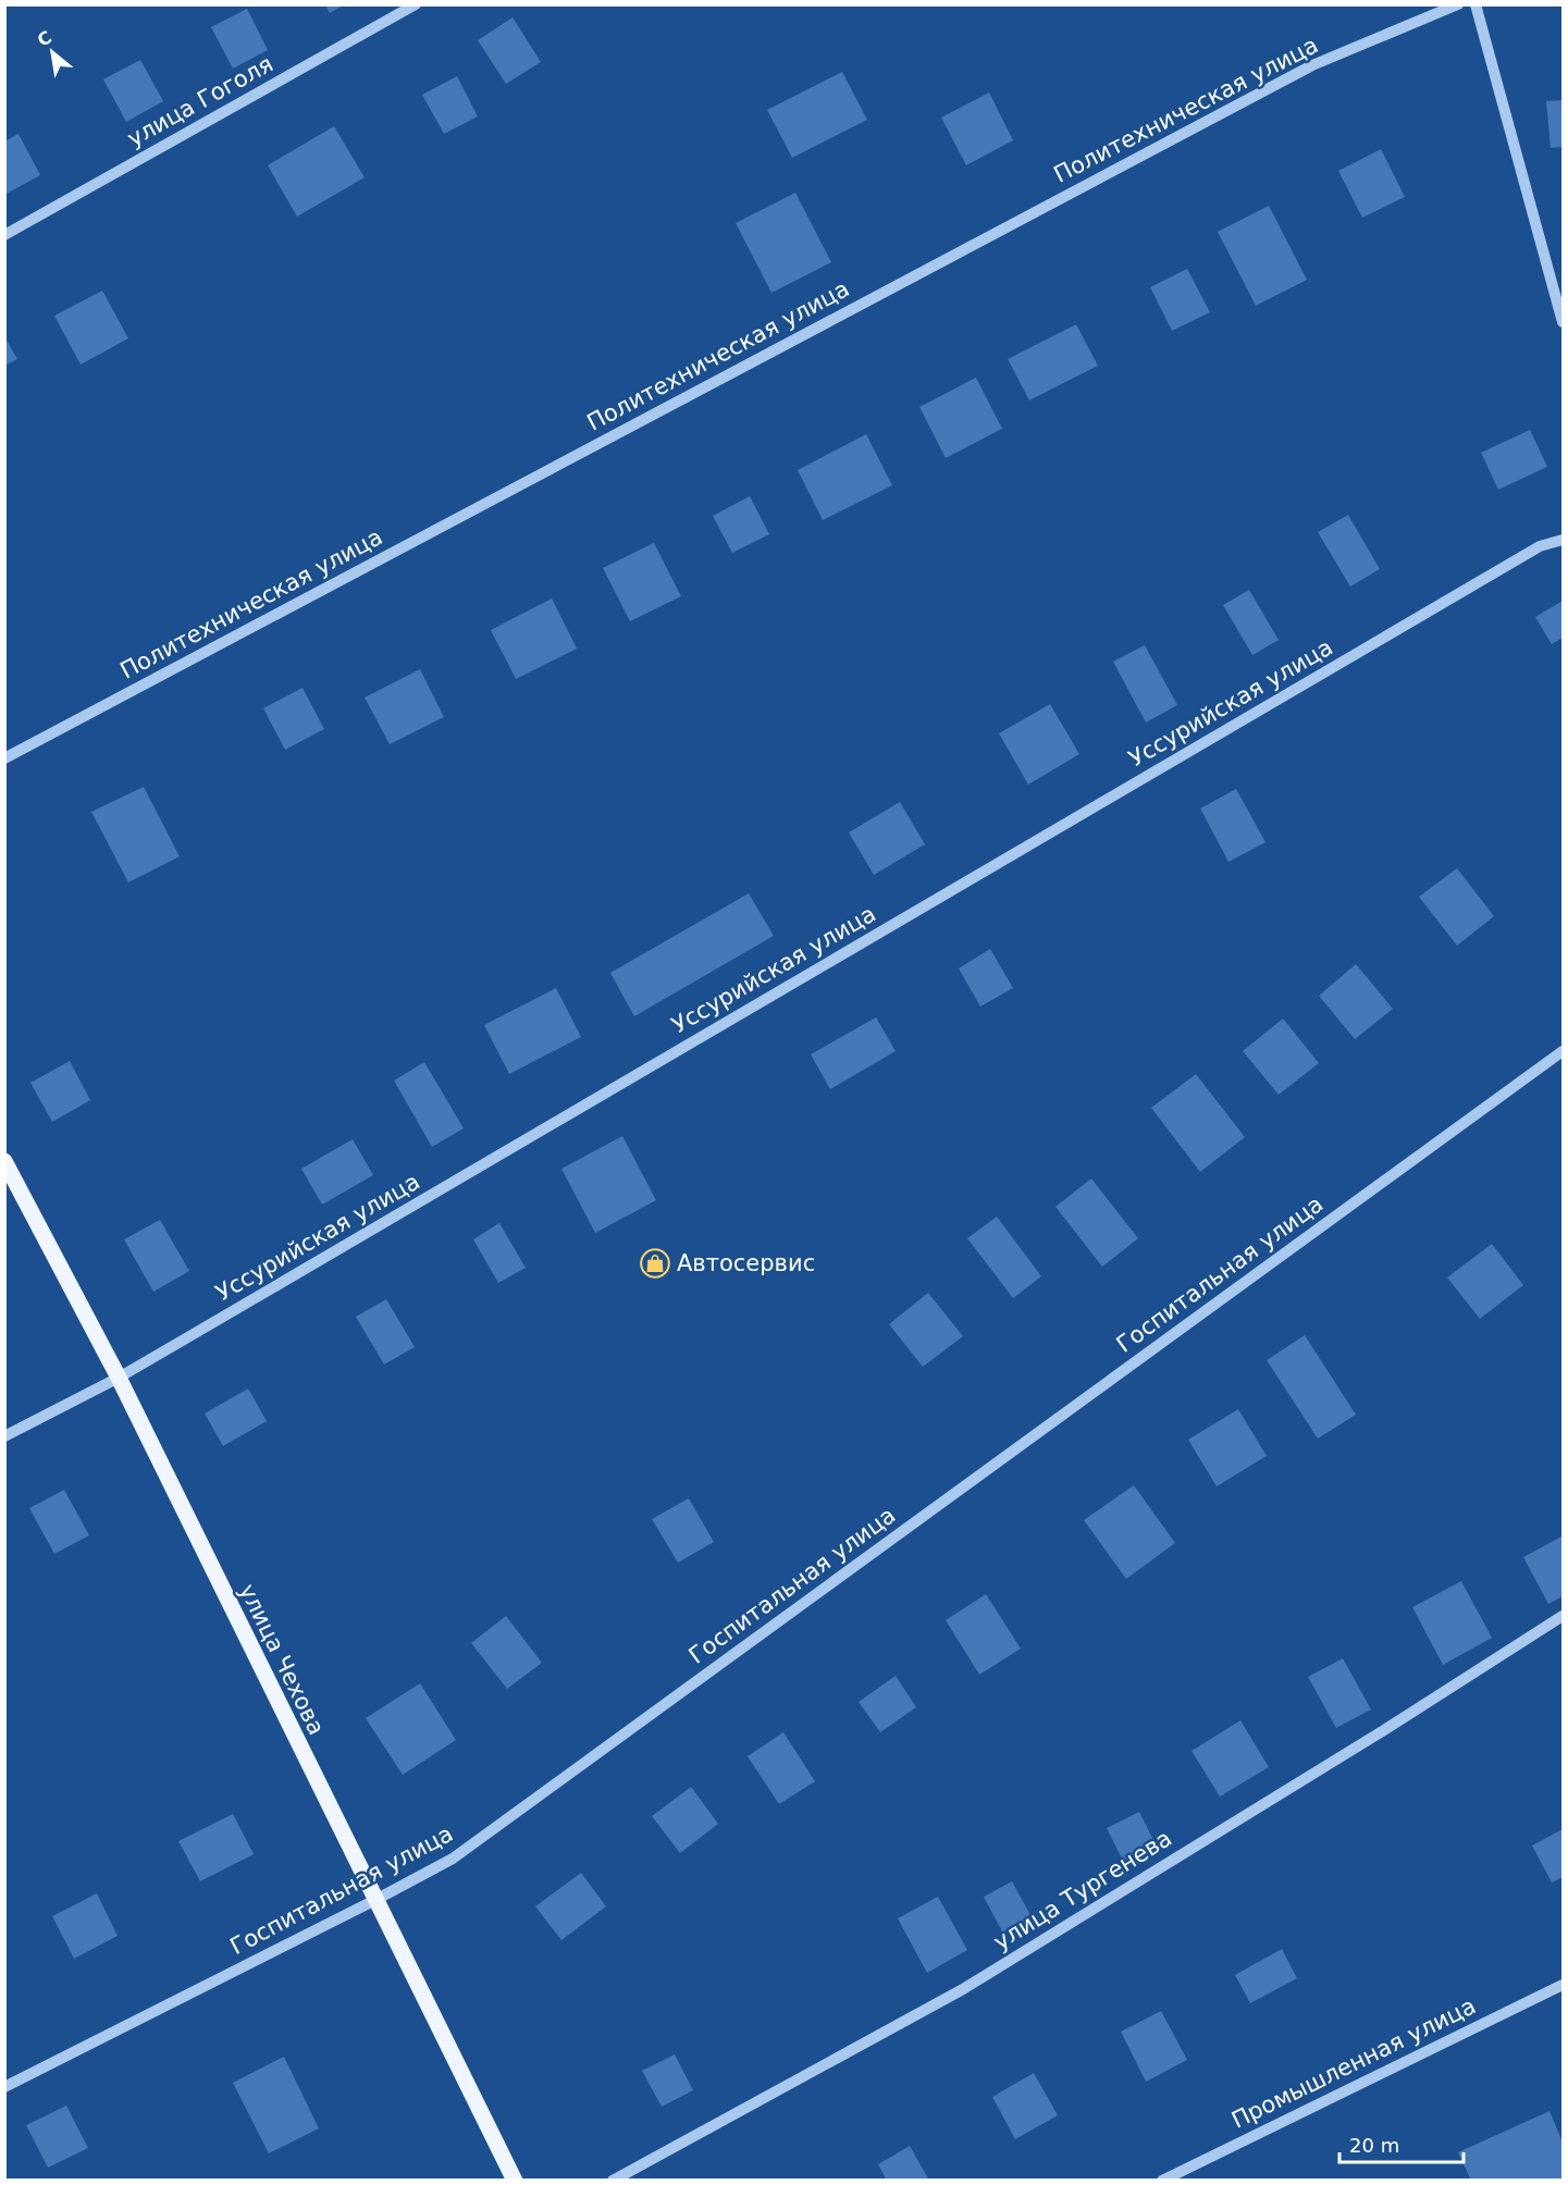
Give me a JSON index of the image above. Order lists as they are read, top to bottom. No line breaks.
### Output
{"streets":{"main road":["улица Чехова"],"street":["улица Гоголя","Политехническая улица","Уссурийская улица","Госпитальная улица","улица Тургенева","Промышленная улица"]},"crossings":[["Уссурийская улица","улица Чехова"],["Госпитальная улица","улица Чехова"]],"places":{"shop":["Автосервис"]},"scale_bar":"20 m","north":"top left"}
